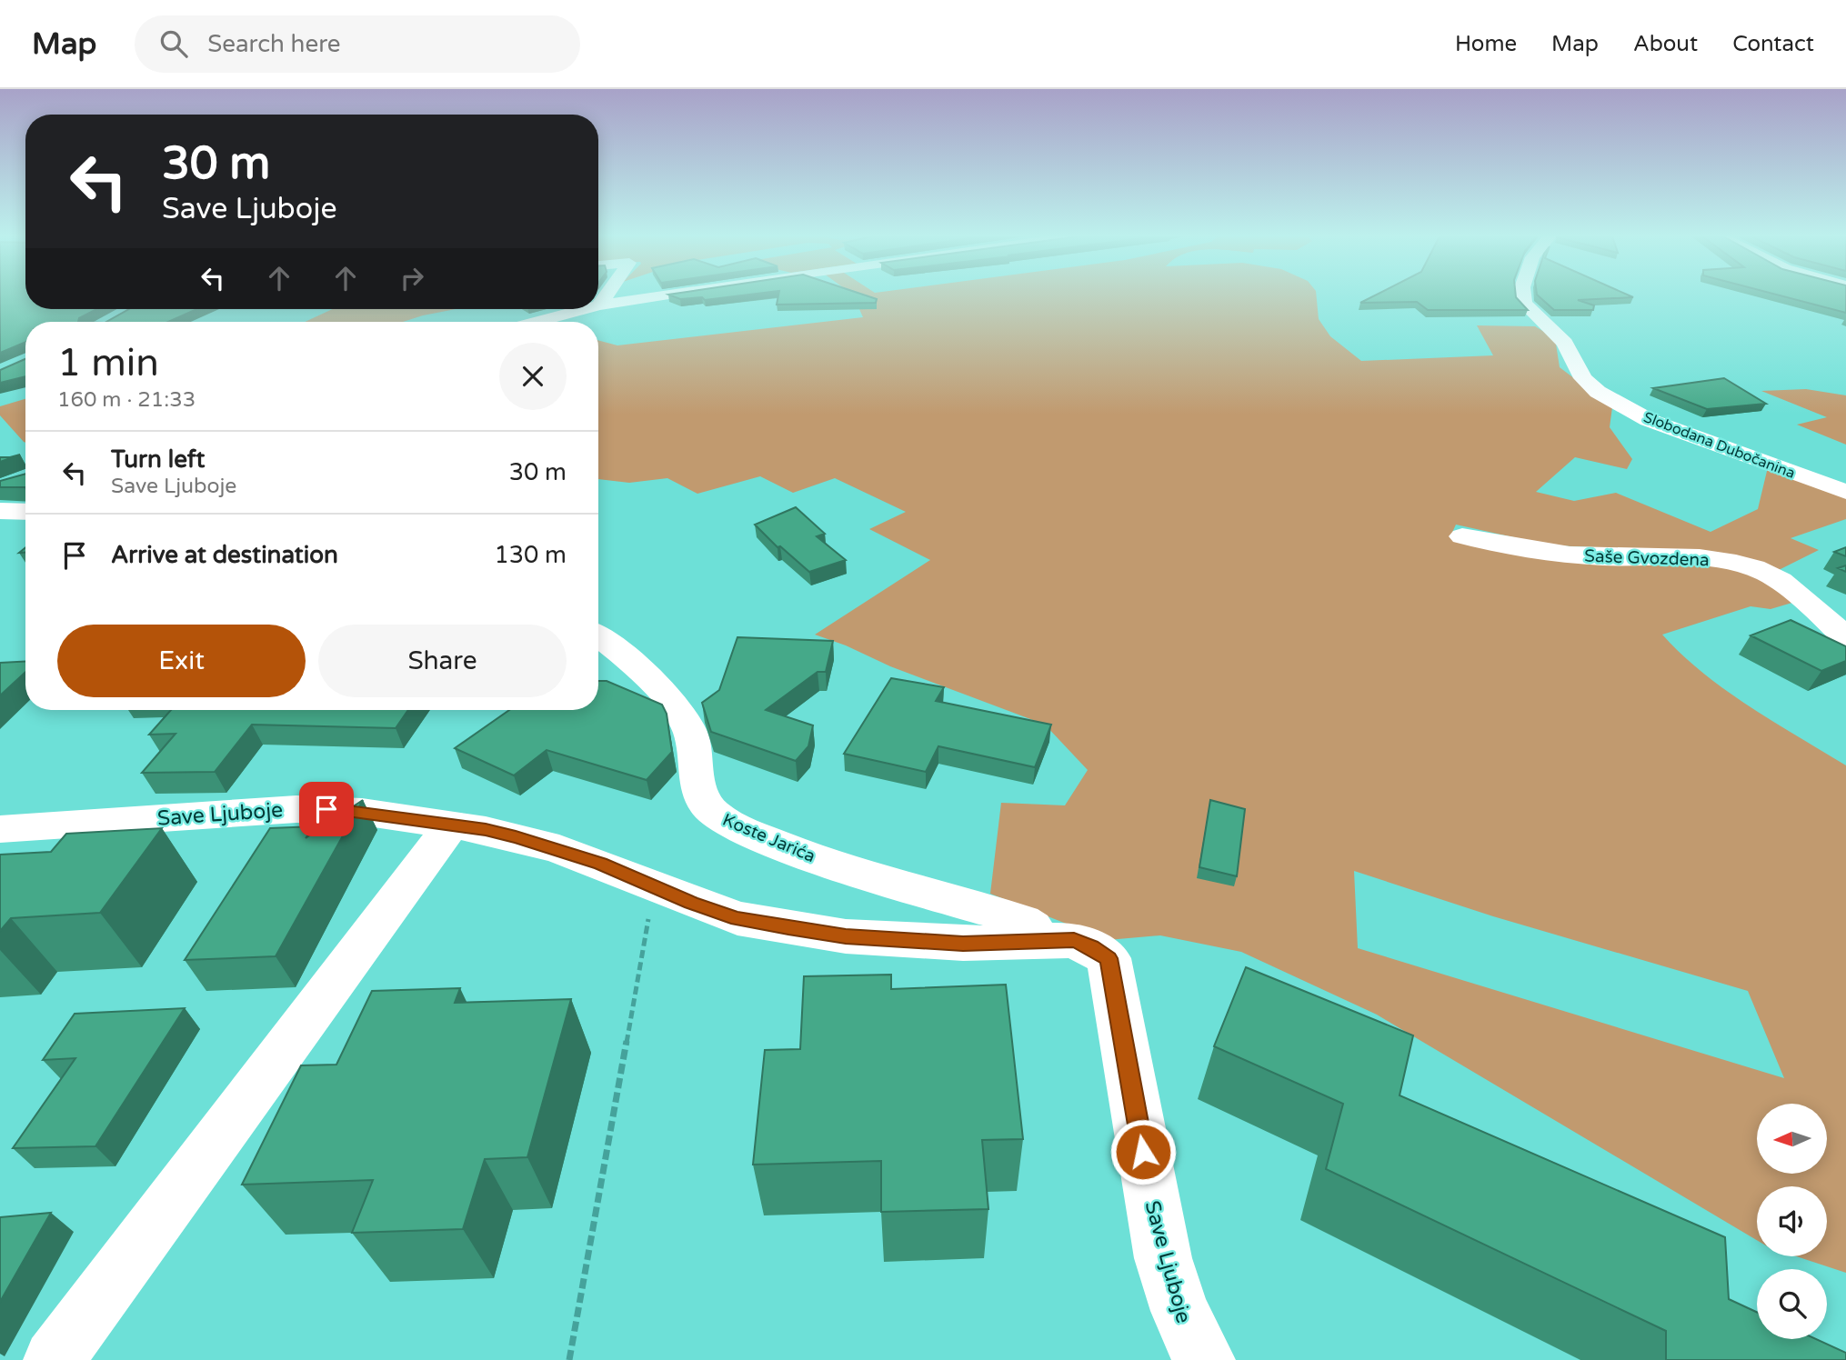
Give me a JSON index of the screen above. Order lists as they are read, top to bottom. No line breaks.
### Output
{"streets":{"street":["Slobodana Dubočanina","Saše Gvozdena","Save Ljuboje","Koste Jarića"]},"crossings":[["Save Ljuboje","Koste Jarića"]],"north":"left","page":{"header":"Map","search":"Search here","nav":["Home","Map","About","Contact"],"turn":["30 m","Save Ljuboje"],"heading":["1 min","160 m · 21:33"],"list":[{"name":"Turn left","note":"Save Ljuboje","value":"30 m"},{"name":"Arrive at destination","value":"130 m"}],"buttons":["Exit","Share"]}}
